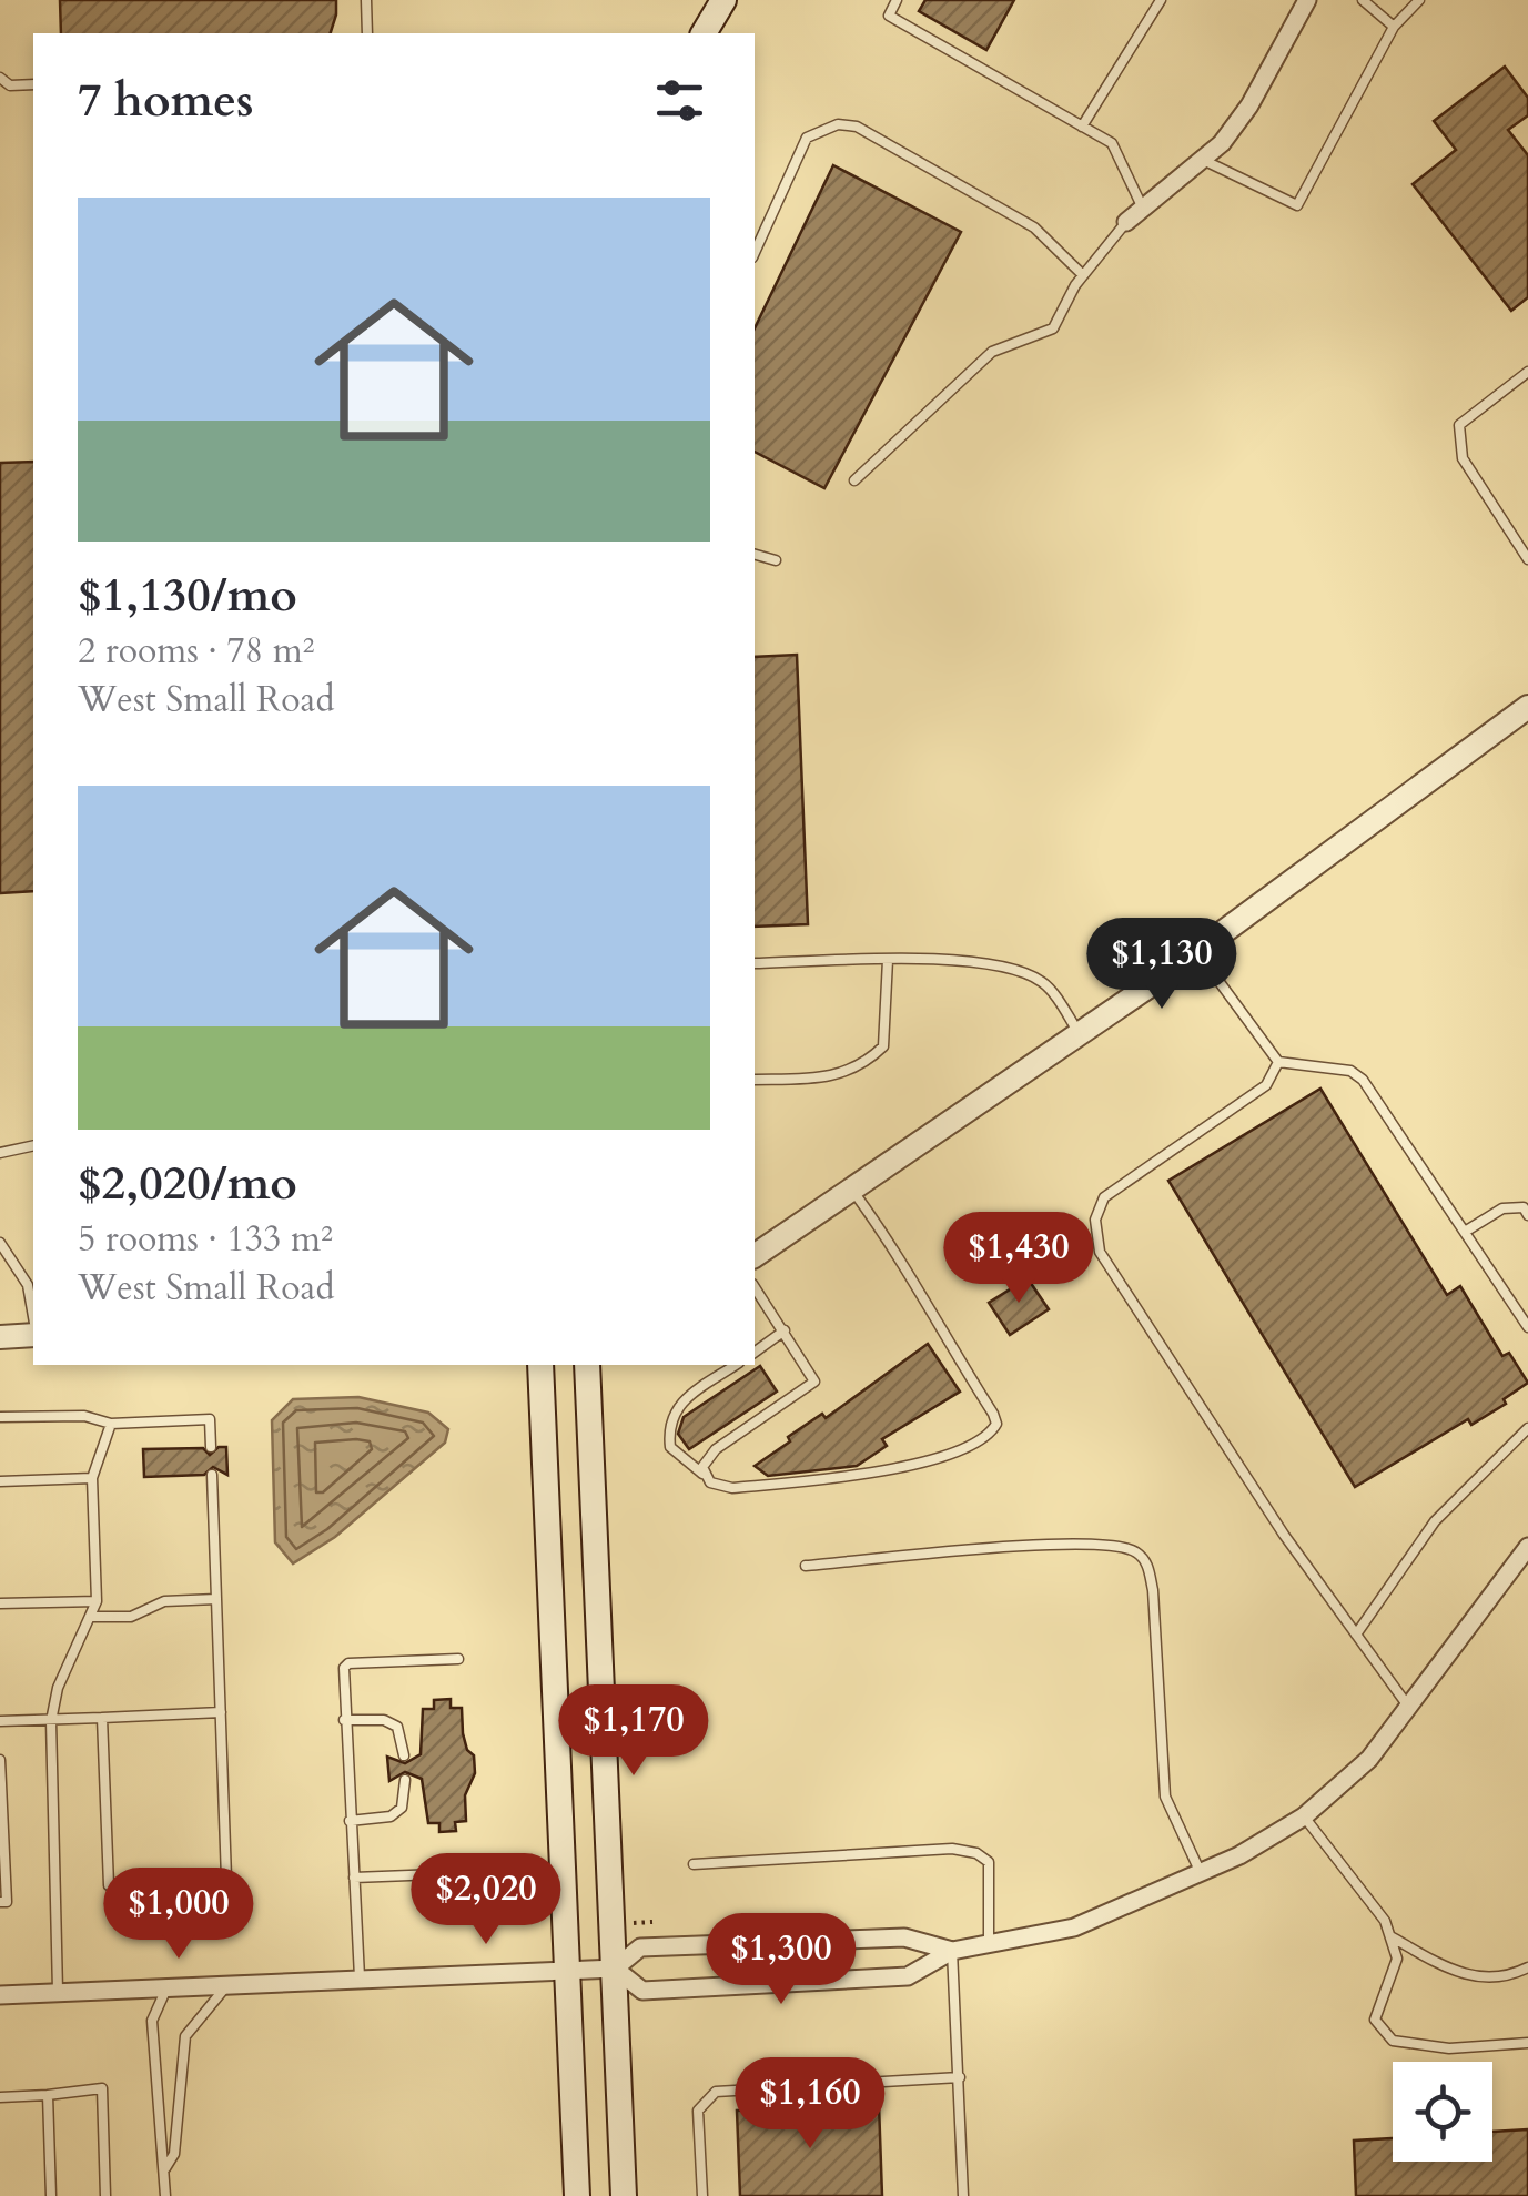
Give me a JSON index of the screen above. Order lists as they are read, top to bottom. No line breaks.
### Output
{"page":{"heading":"7 homes","list":[{"name":"$1,130/mo","note":"2 rooms · 78 m² · West Small Road"},{"name":"$2,020/mo","note":"5 rooms · 133 m² · West Small Road"}],"price":["$1,130","$1,430","$1,170","$2,020","$1,000","$1,300","$1,160"]}}
